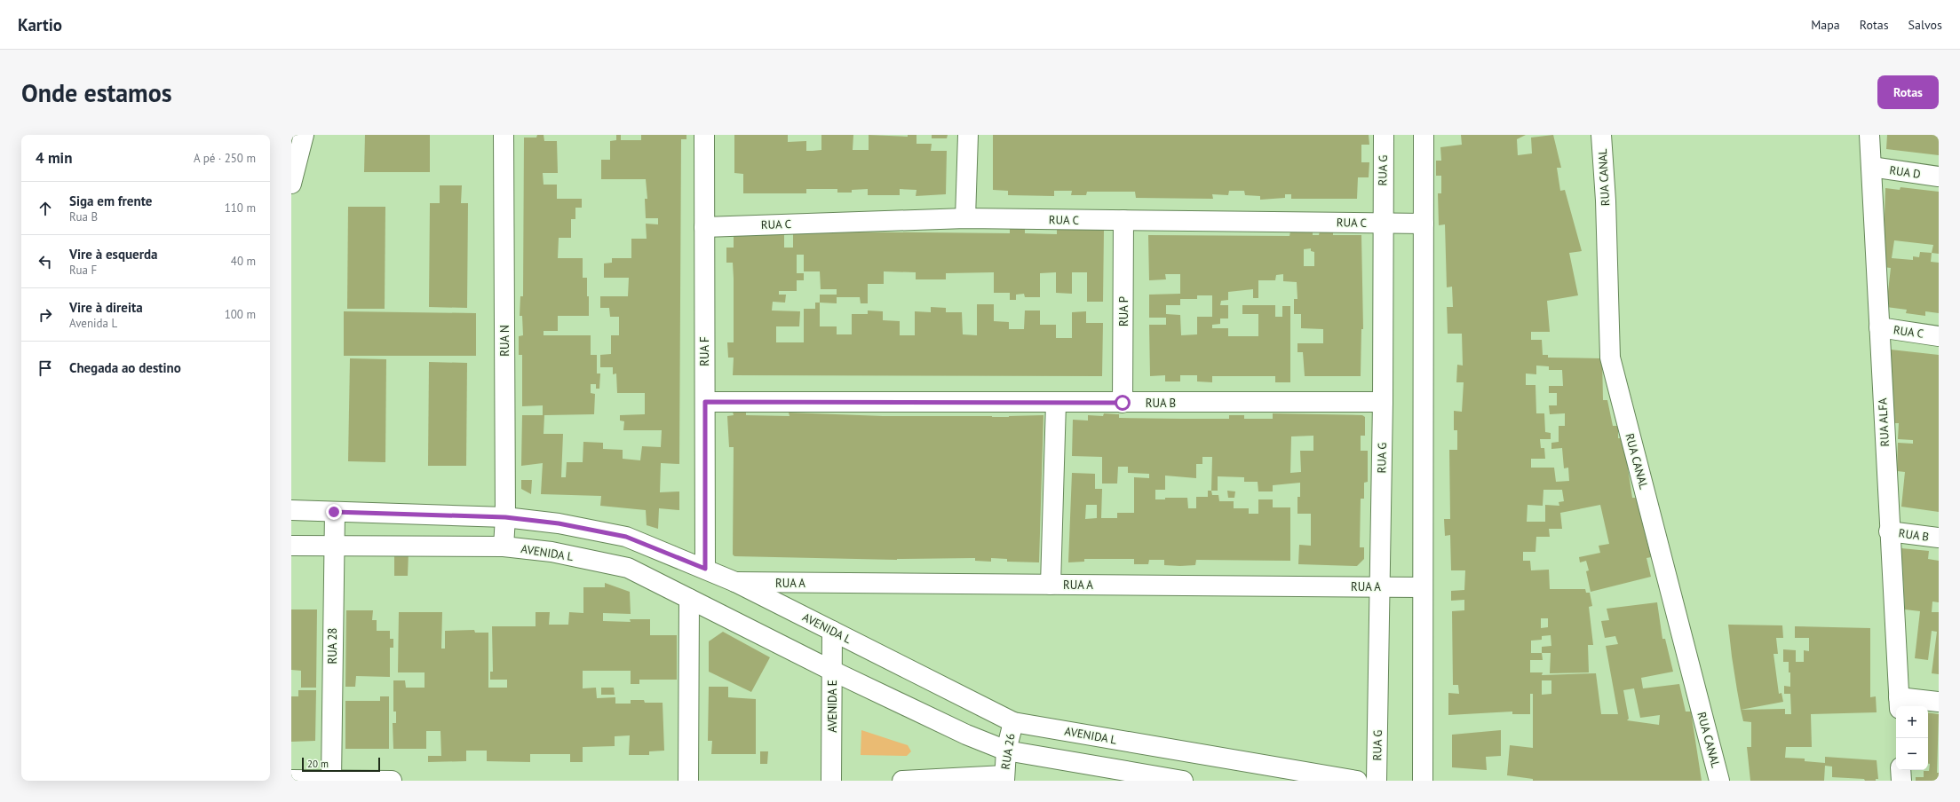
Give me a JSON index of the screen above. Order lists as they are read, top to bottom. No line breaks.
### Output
{"streets":{"street":["RUA G","RUA D","RUA CANAL","RUA C","RUA P","RUA N","RUA F","RUA B","RUA ALFA","AVENIDA L","RUA A","RUA 28","AVENIDA E","RUA 26"]},"crossings":[["RUA G","RUA C"],["RUA G","RUA B"],["RUA G","RUA A"],["RUA D","RUA ALFA"],["RUA C","RUA P"],["RUA C","RUA F"],["RUA C","RUA ALFA"],["RUA P","RUA B"],["RUA N","AVENIDA L"],["RUA F","RUA B"],["RUA F","AVENIDA L"],["RUA B","RUA ALFA"],["AVENIDA L","RUA A"],["AVENIDA L","RUA 28"],["AVENIDA L","AVENIDA E"],["AVENIDA L","RUA 26"]],"scale_bar":"20 m","page":{"header":"Kartio","nav":["Mapa","Rotas","Salvos"],"buttons":"Rotas","title":"Onde estamos","heading":["4 min","A pé · 250 m"],"list":[["Siga em frente","Rua B","110 m"],["Vire à esquerda","Rua F","40 m"],["Vire à direita","Avenida L","100 m"],"Chegada ao destino"],"map_buttons":["+","−"],"scale":"20 m"}}
